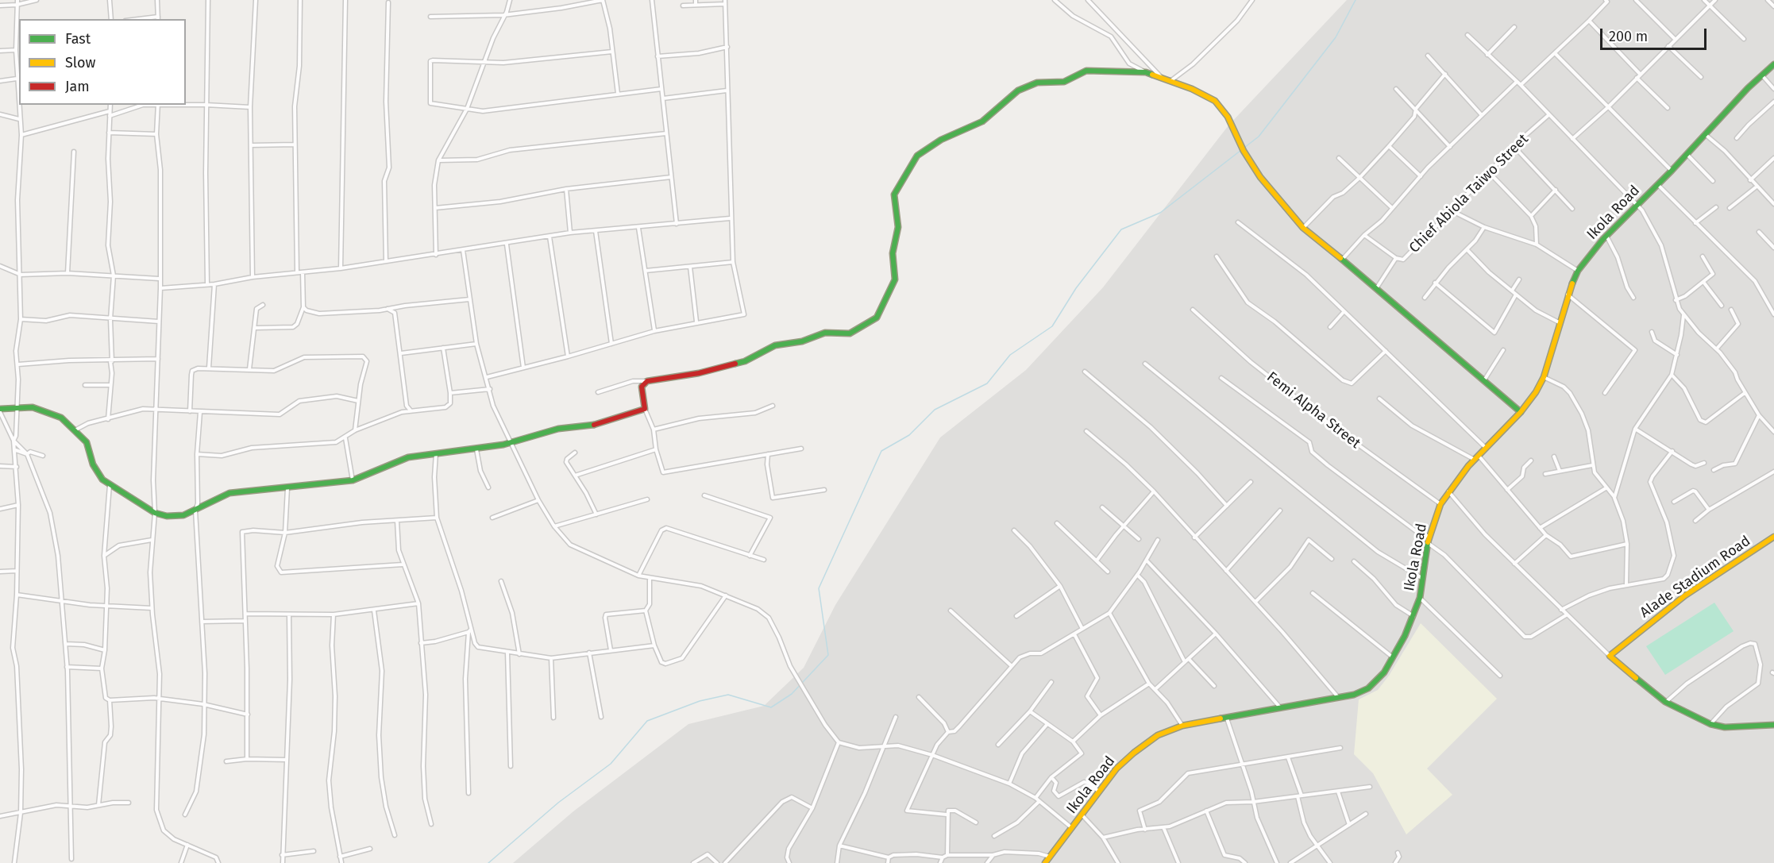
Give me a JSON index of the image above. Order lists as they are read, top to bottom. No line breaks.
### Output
{"streets":{"street":["Chief Abiola Taiwo Street","Ikola Road","Femi Alpha Street","Alade Stadium Road"]},"crossings":[["Ikola Road","Femi Alpha Street"]],"legend":["Fast","Slow","Jam"],"scale_bar":"200 m"}
